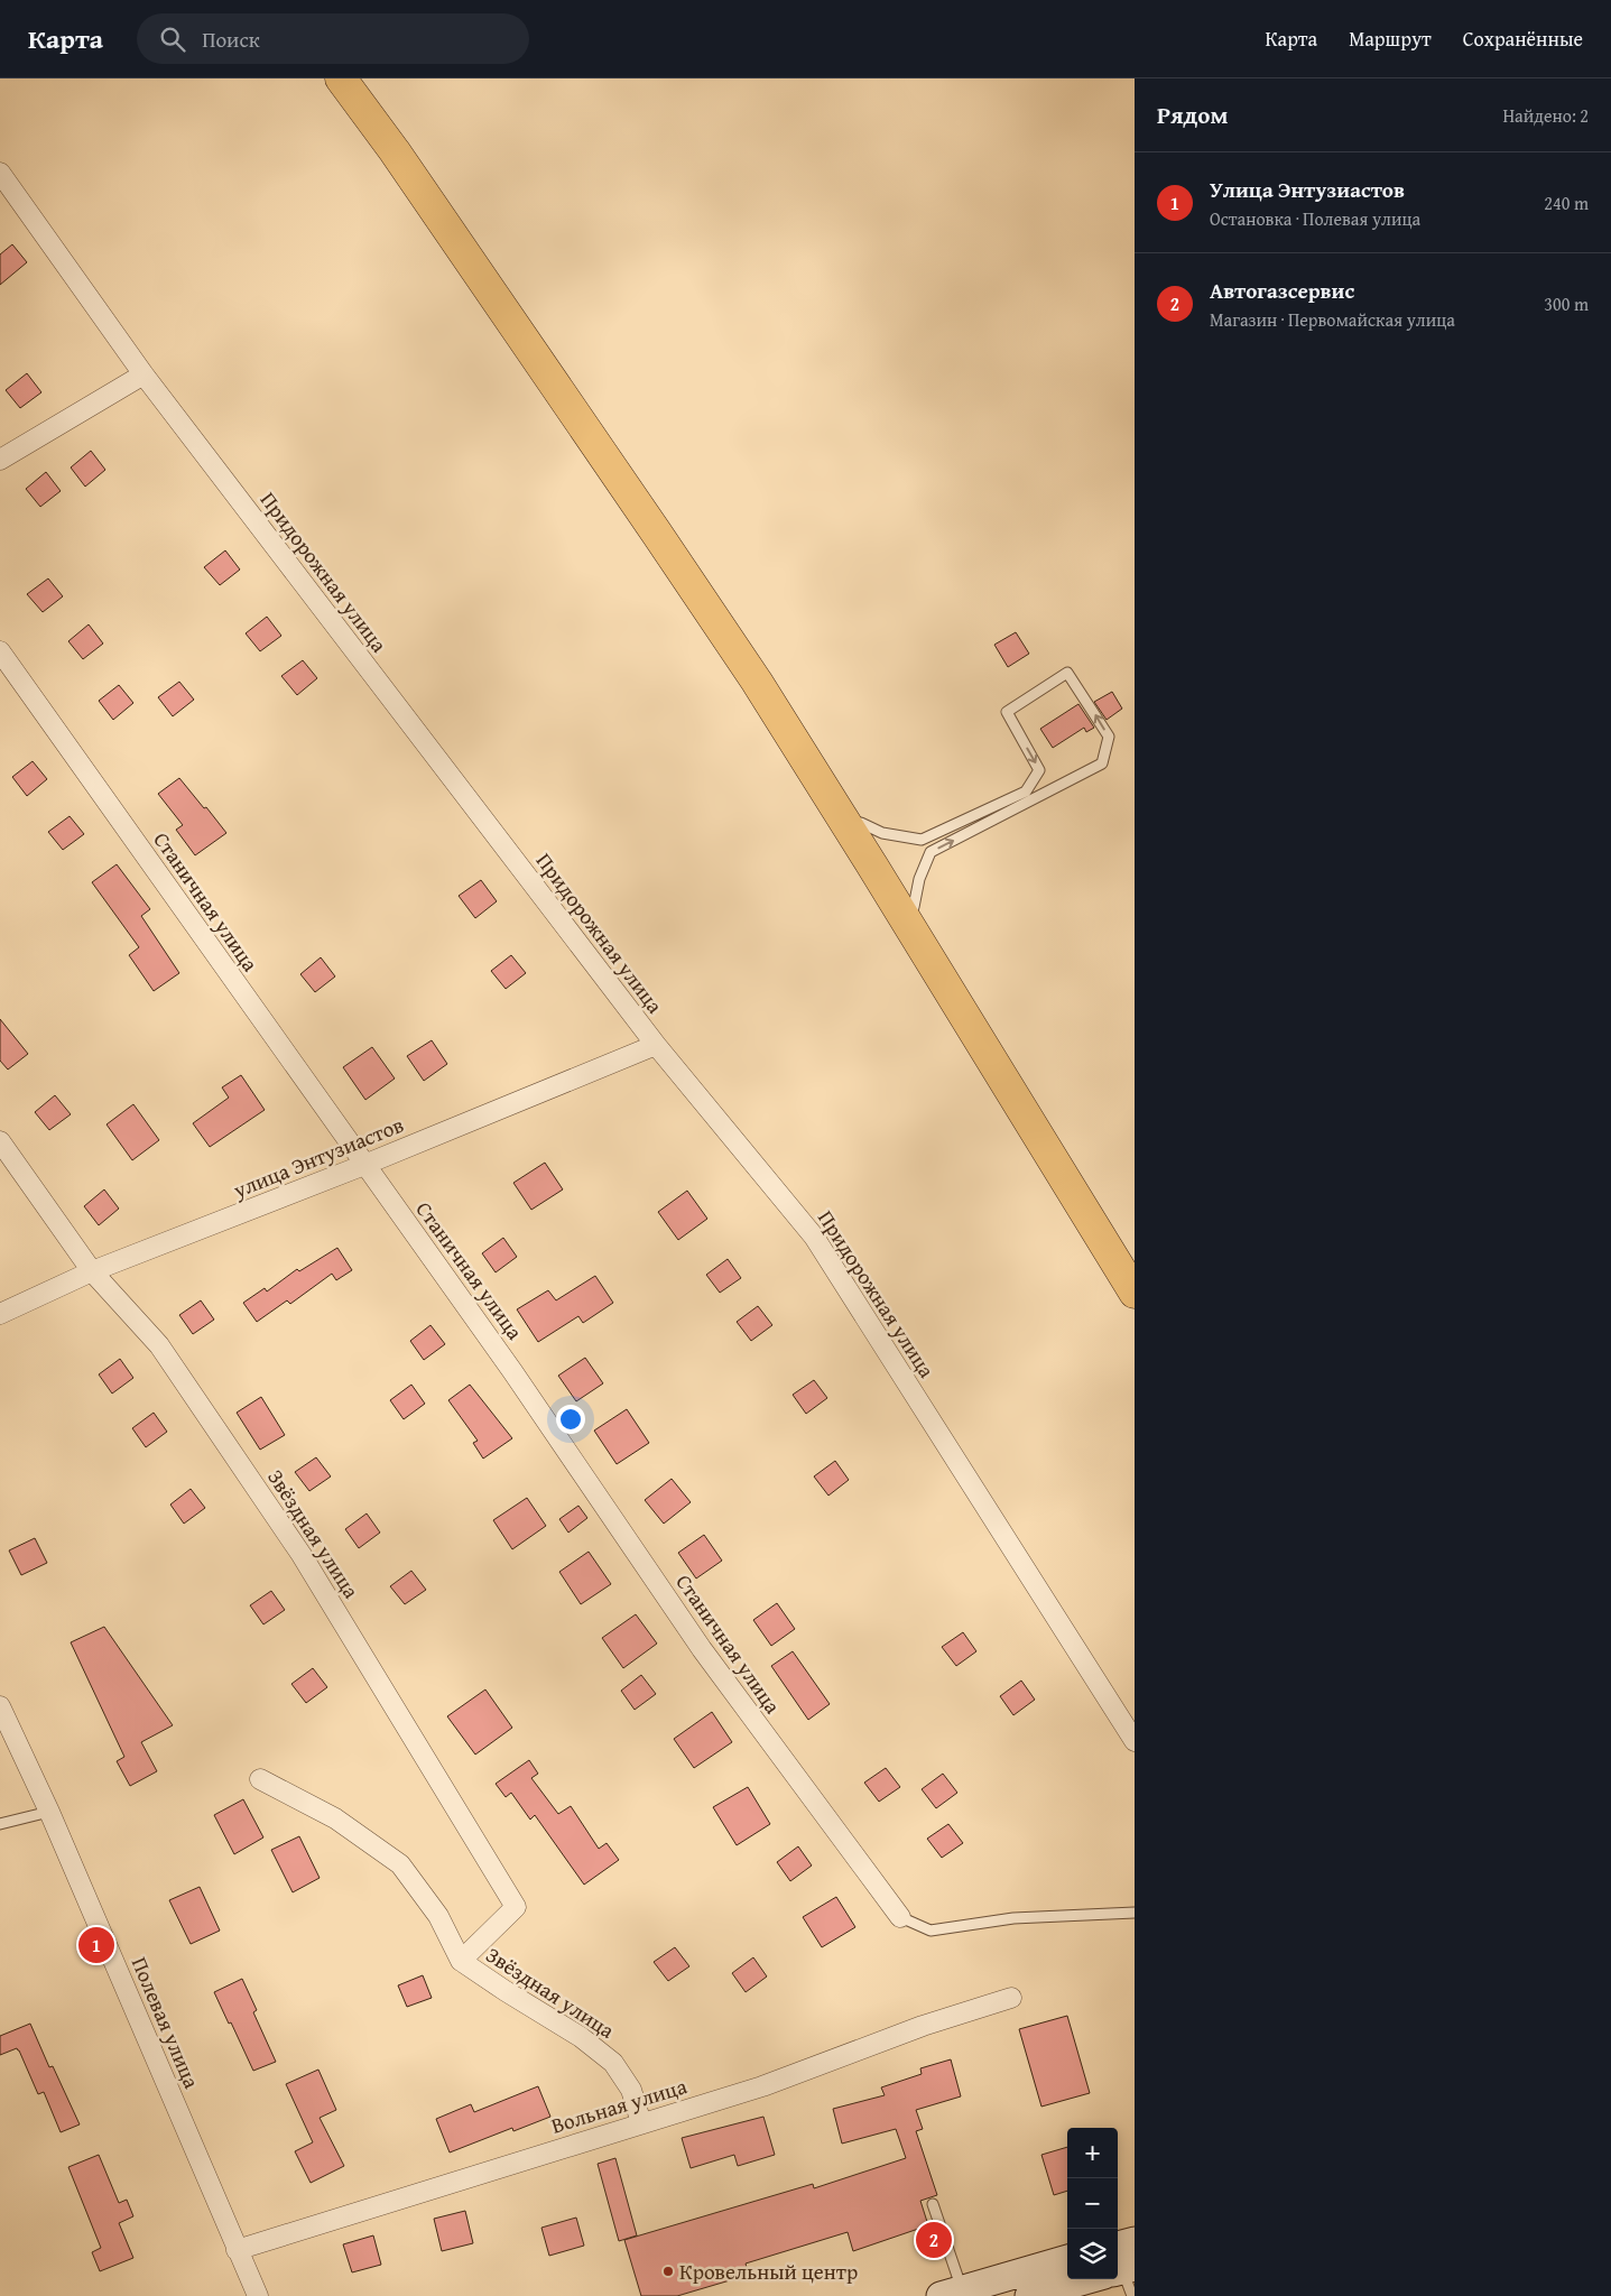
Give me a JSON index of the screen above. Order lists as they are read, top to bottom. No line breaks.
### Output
{"streets":{"street":["Придорожная улица","Станичная улица","улица Энтузиастов","Звёздная улица","Полевая улица","Вольная улица"]},"crossings":[["Придорожная улица","улица Энтузиастов"],["Станичная улица","улица Энтузиастов"],["улица Энтузиастов","Звёздная улица"],["Звёздная улица","Вольная улица"],["Полевая улица","Вольная улица"]],"places":["Кровельный центр"],"page":{"header":"Карта","search":"Поиск","nav":["Карта","Маршрут","Сохранённые"],"heading":["Рядом","Найдено: 2"],"list":[{"mark":"1","name":"Улица Энтузиастов","note":"Остановка · Полевая улица","value":"240 m"},{"mark":"2","name":"Автогазсервис","note":"Магазин · Первомайская улица","value":"300 m"}],"pins":["1","2"],"map_buttons":["+","−"]}}
